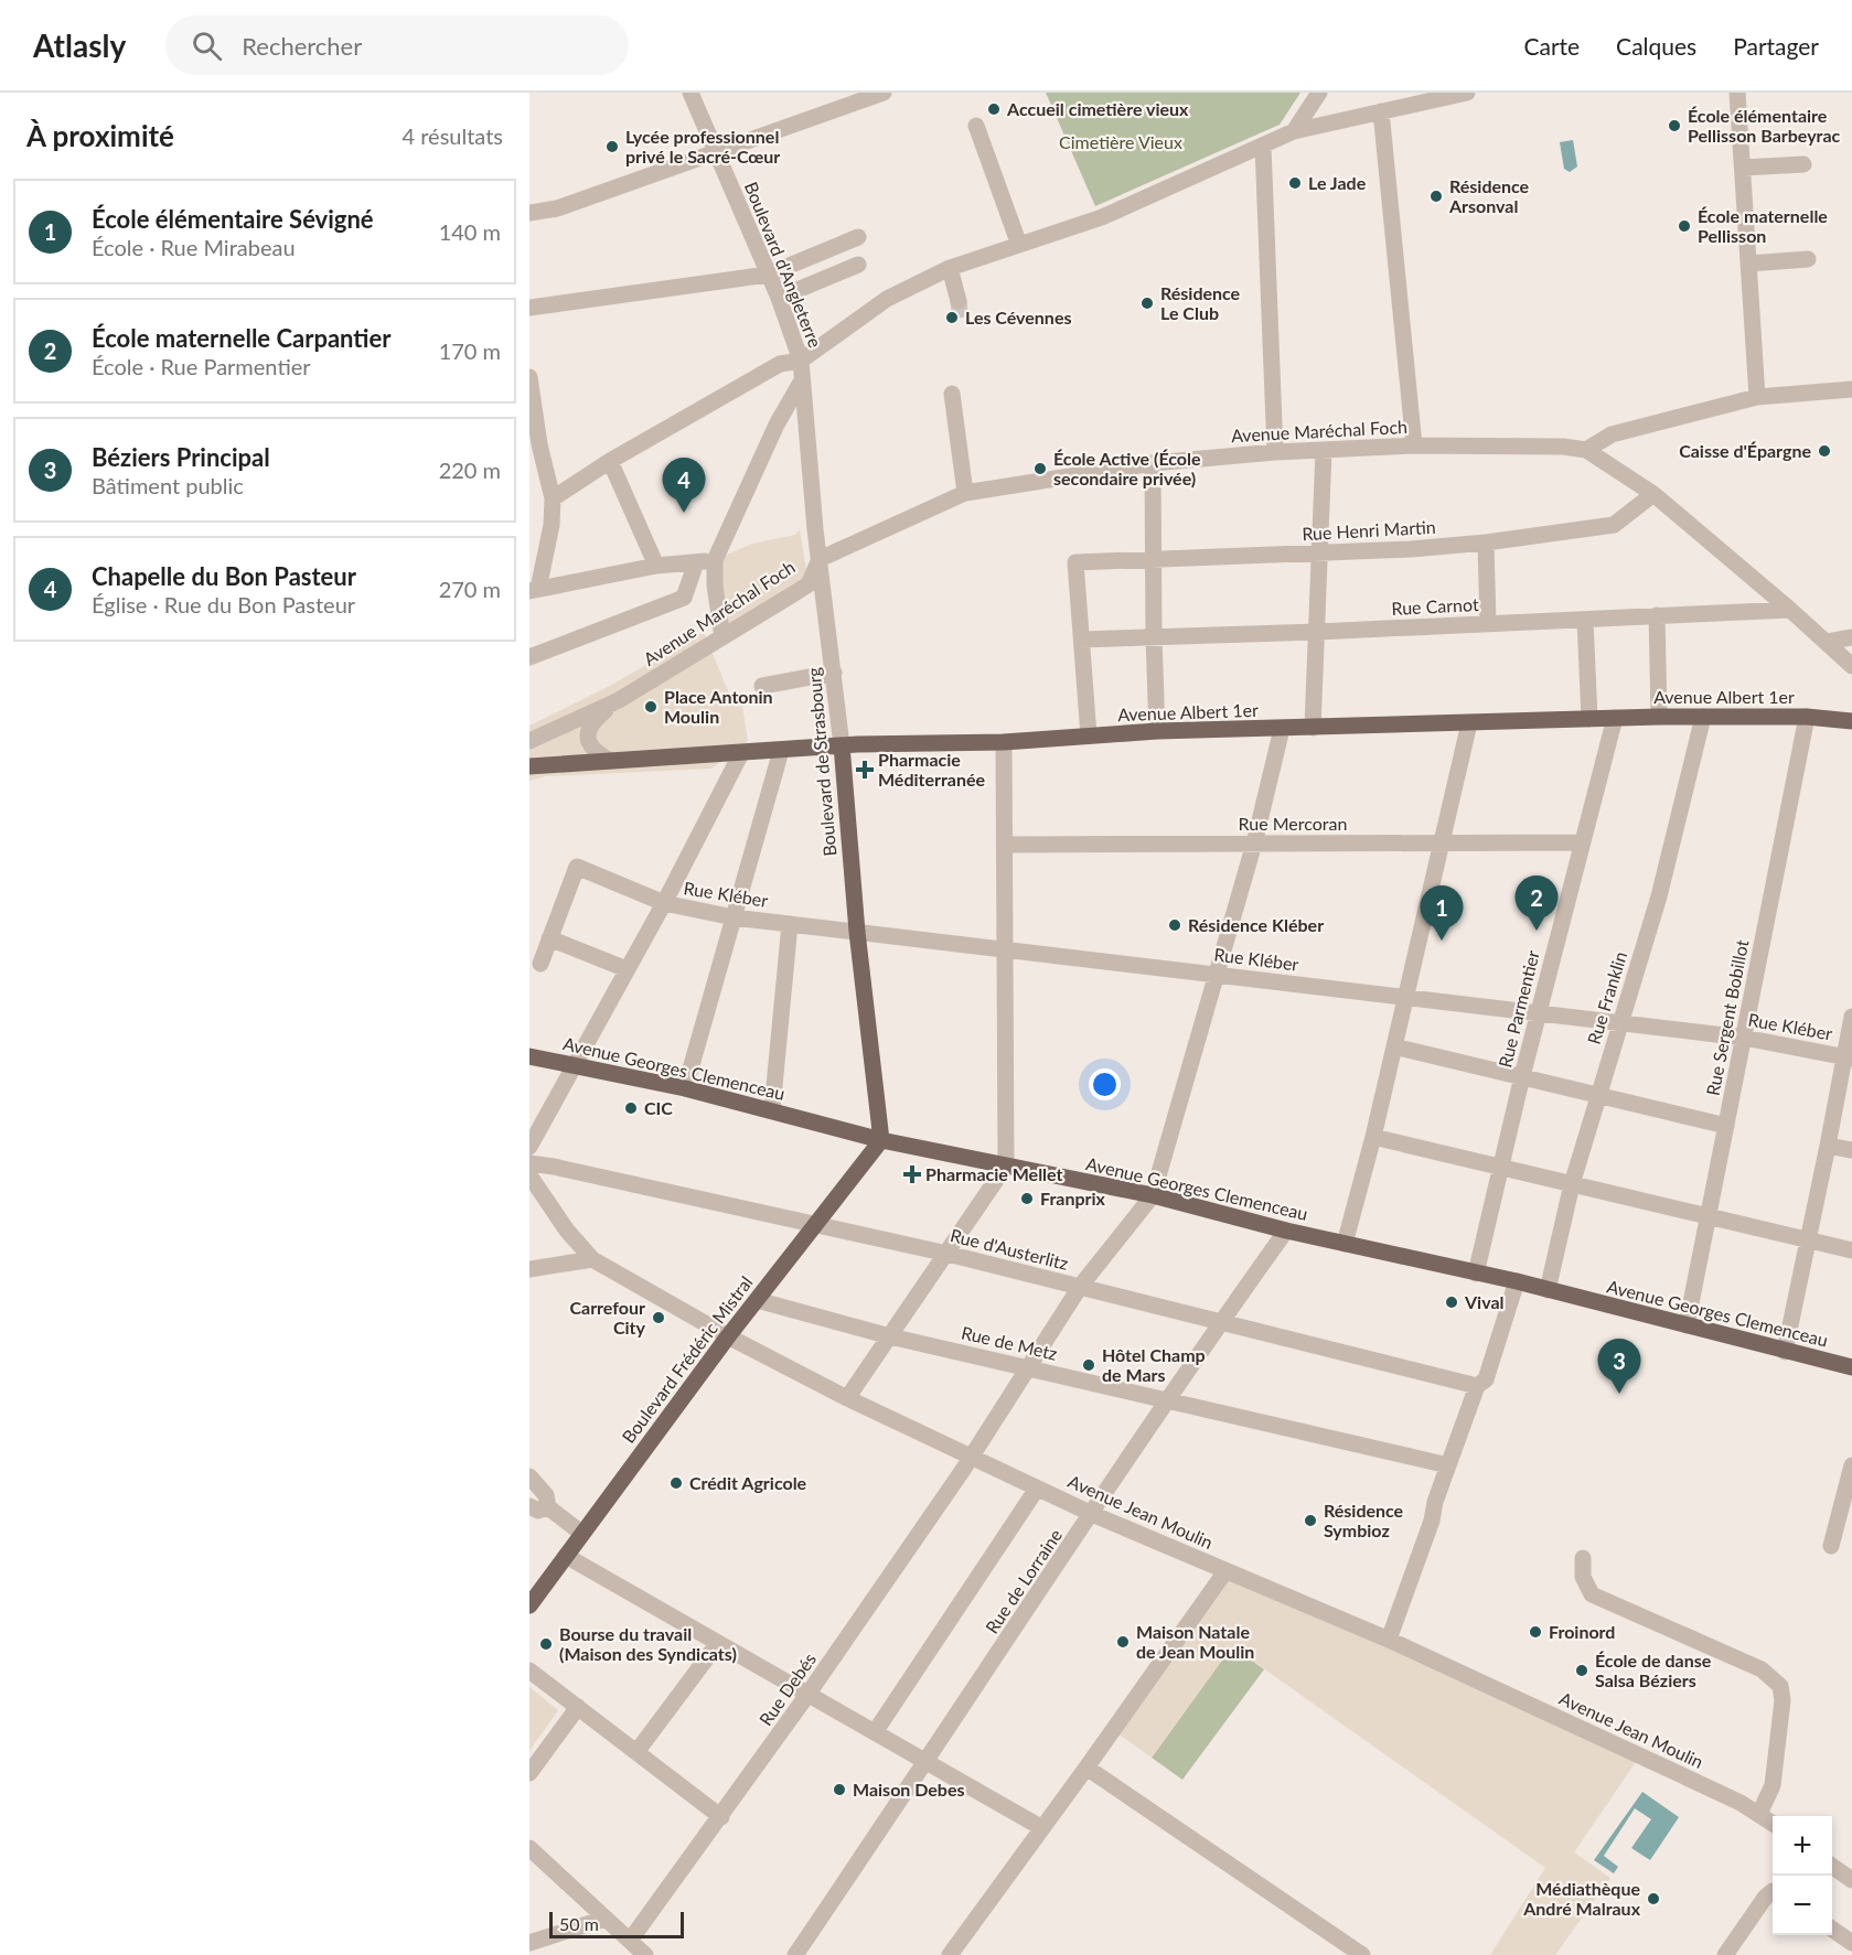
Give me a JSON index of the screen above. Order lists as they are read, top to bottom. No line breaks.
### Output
{"streets":{"main road":["Avenue Albert 1er","Boulevard de Strasbourg","Avenue Georges Clemenceau","Boulevard Frédéric Mistral"],"street":["Boulevard d'Angleterre","Avenue Maréchal Foch","Rue Henri Martin","Rue Carnot","Rue Mercoran","Rue Kléber","Rue Franklin","Rue Parmentier","Rue Sergent Bobillot","Rue d'Austerlitz","Rue de Metz","Avenue Jean Moulin","Rue de Lorraine","Rue Debés"]},"crossings":[["Boulevard d'Angleterre","Boulevard de Strasbourg"],["Avenue Maréchal Foch","Rue Henri Martin"],["Avenue Maréchal Foch","Rue Carnot"],["Avenue Maréchal Foch","Avenue Albert 1er"],["Avenue Maréchal Foch","Boulevard de Strasbourg"],["Rue Henri Martin","Rue Carnot"],["Avenue Albert 1er","Boulevard de Strasbourg"],["Avenue Albert 1er","Rue Franklin"],["Avenue Albert 1er","Rue Parmentier"],["Avenue Albert 1er","Rue Sergent Bobillot"],["Boulevard de Strasbourg","Rue Kléber"],["Boulevard de Strasbourg","Avenue Georges Clemenceau"],["Boulevard de Strasbourg","Boulevard Frédéric Mistral"],["Rue Mercoran","Rue Parmentier"],["Rue Kléber","Rue Franklin"],["Rue Kléber","Rue Parmentier"],["Rue Kléber","Rue Sergent Bobillot"],["Rue Franklin","Avenue Georges Clemenceau"],["Rue Parmentier","Avenue Georges Clemenceau"],["Rue Sergent Bobillot","Avenue Georges Clemenceau"],["Avenue Georges Clemenceau","Boulevard Frédéric Mistral"],["Avenue Georges Clemenceau","Rue de Lorraine"],["Avenue Georges Clemenceau","Rue Debés"],["Rue d'Austerlitz","Boulevard Frédéric Mistral"],["Rue d'Austerlitz","Rue de Lorraine"],["Rue d'Austerlitz","Rue Debés"],["Rue de Metz","Boulevard Frédéric Mistral"],["Rue de Metz","Rue de Lorraine"],["Rue de Metz","Rue Debés"],["Boulevard Frédéric Mistral","Avenue Jean Moulin"],["Avenue Jean Moulin","Rue de Lorraine"],["Avenue Jean Moulin","Rue Debés"]],"parks":["Cimetière Vieux"],"places":{"other":["Accueil cimetière vieux","École élémentaire Pellisson Barbeyrac","Lycée professionnel privé le Sacré-Cœur","Le Jade","Résidence Arsonval","École maternelle Pellisson","Résidence Le Club","Les Cévennes","Caisse d'Épargne","École Active (École secondaire privée)","Place Antonin Moulin","Résidence Kléber","CIC","Franprix","Vival","Carrefour City","Hôtel Champ de Mars","Crédit Agricole","Résidence Symbioz","Froinord","Maison Natale de Jean Moulin","Bourse du travail (Maison des Syndicats)","École de danse Salsa Béziers","Maison Debes","Médiathèque André Malraux"],"health":["Pharmacie Méditerranée","Pharmacie Mellet"]},"scale_bar":"50 m","page":{"header":"Atlasly","search":"Rechercher","nav":["Carte","Calques","Partager"],"heading":["À proximité","4 résultats"],"list":[{"mark":"1","name":"École élémentaire Sévigné","note":"École · Rue Mirabeau","value":"140 m"},{"mark":"2","name":"École maternelle Carpantier","note":"École · Rue Parmentier","value":"170 m"},{"mark":"3","name":"Béziers Principal","note":"Bâtiment public","value":"220 m"},{"mark":"4","name":"Chapelle du Bon Pasteur","note":"Église · Rue du Bon Pasteur","value":"270 m"}],"pins":["4","2","1","3"],"map_buttons":["+","−"],"scale":"50 m"}}
